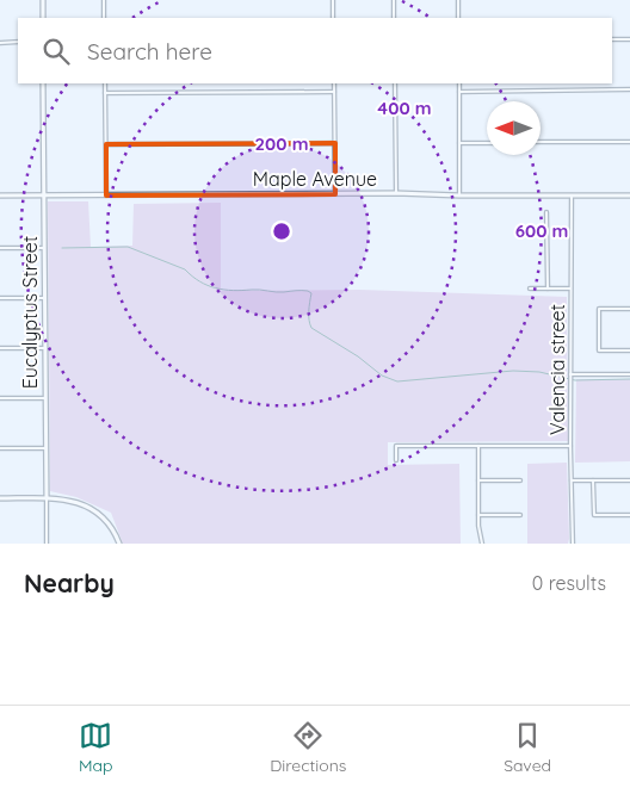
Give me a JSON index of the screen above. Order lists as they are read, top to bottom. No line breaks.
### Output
{"streets":{"street":["Maple Avenue","Eucalyptus Street","Valencia street"]},"crossings":[["Maple Avenue","Eucalyptus Street"],["Maple Avenue","Valencia street"]],"north":"left","page":{"search":"Search here","heading":["Nearby","0 results"],"nav":["Map","Directions","Saved"]},"rings":["400 m","200 m","600 m"]}
